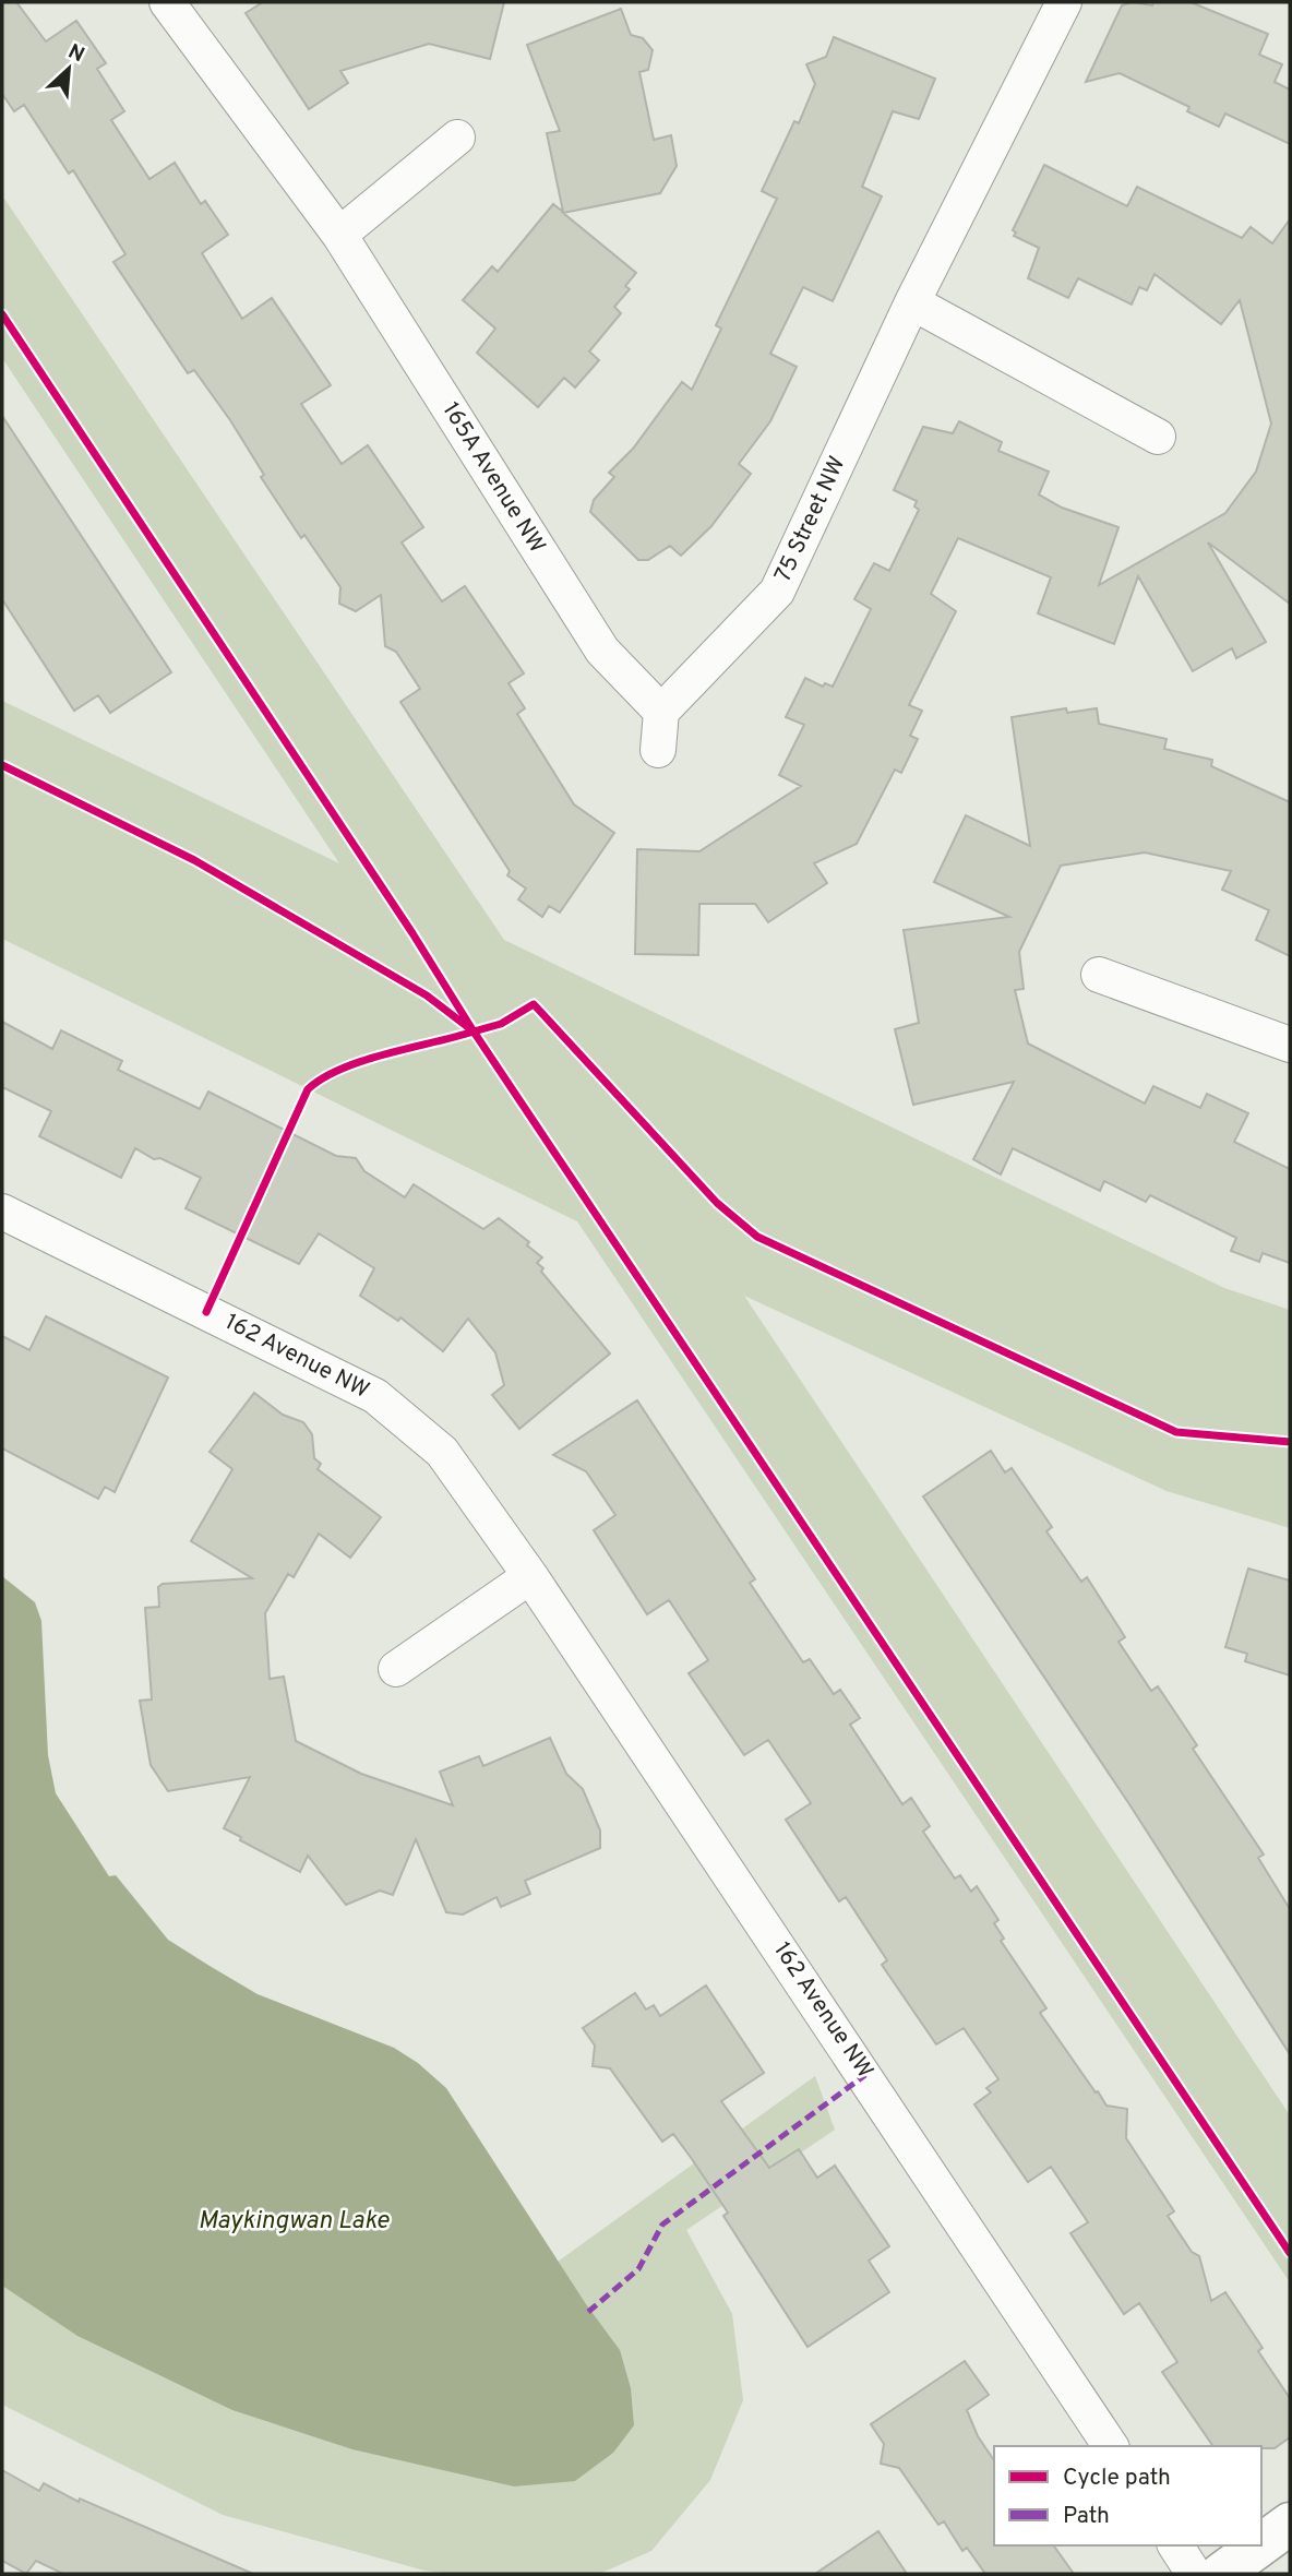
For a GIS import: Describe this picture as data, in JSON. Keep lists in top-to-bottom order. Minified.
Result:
{"streets":{"street":["165A Avenue NW","75 Street NW","162 Avenue NW"]},"crossings":[["165A Avenue NW","75 Street NW"]],"water":["Maykingwan Lake"],"legend":["Cycle path","Path"],"north":"top right"}
